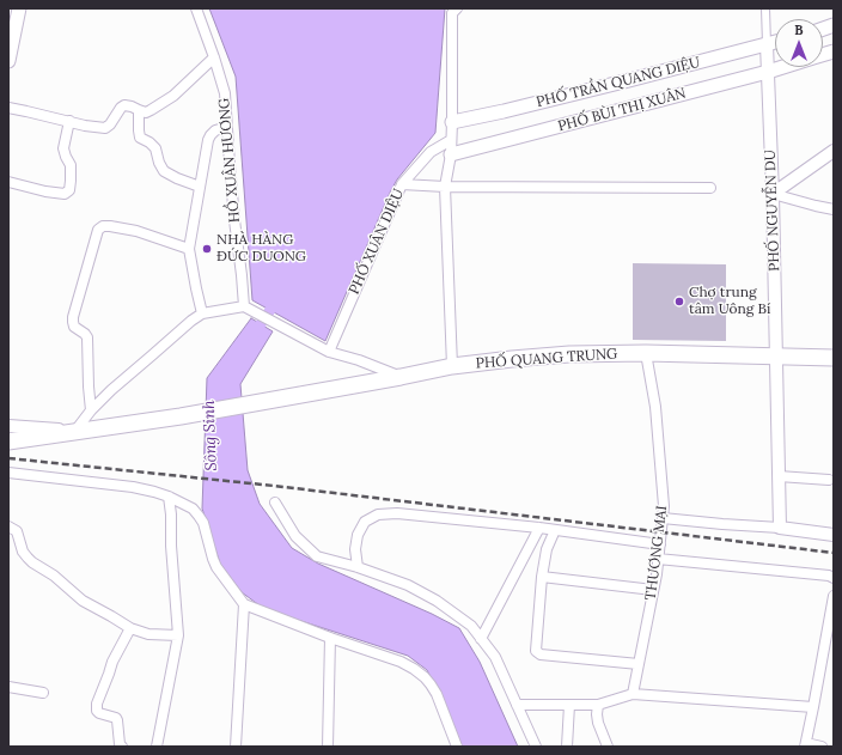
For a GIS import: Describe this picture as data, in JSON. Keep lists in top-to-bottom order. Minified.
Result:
{"streets":{"main road":["PHỐ TRẦN QUANG DIỆU","PHỐ BÙI THỊ XUÂN","PHỐ QUANG TRUNG"],"street":["HỒ XUÂN HƯƠNG","PHỐ NGUYỄN DU","PHỐ XUÂN DIỆU","THƯƠNG MẠI"]},"crossings":[["PHỐ TRẦN QUANG DIỆU","PHỐ NGUYỄN DU"],["PHỐ BÙI THỊ XUÂN","PHỐ NGUYỄN DU"],["PHỐ BÙI THỊ XUÂN","PHỐ XUÂN DIỆU"],["PHỐ NGUYỄN DU","PHỐ QUANG TRUNG"],["PHỐ QUANG TRUNG","THƯƠNG MẠI"]],"water":["Sông Sinh"],"places":["NHÀ HÀNG ĐỨC DUONG","Chợ trung tâm Uông Bí"],"north":"top"}
